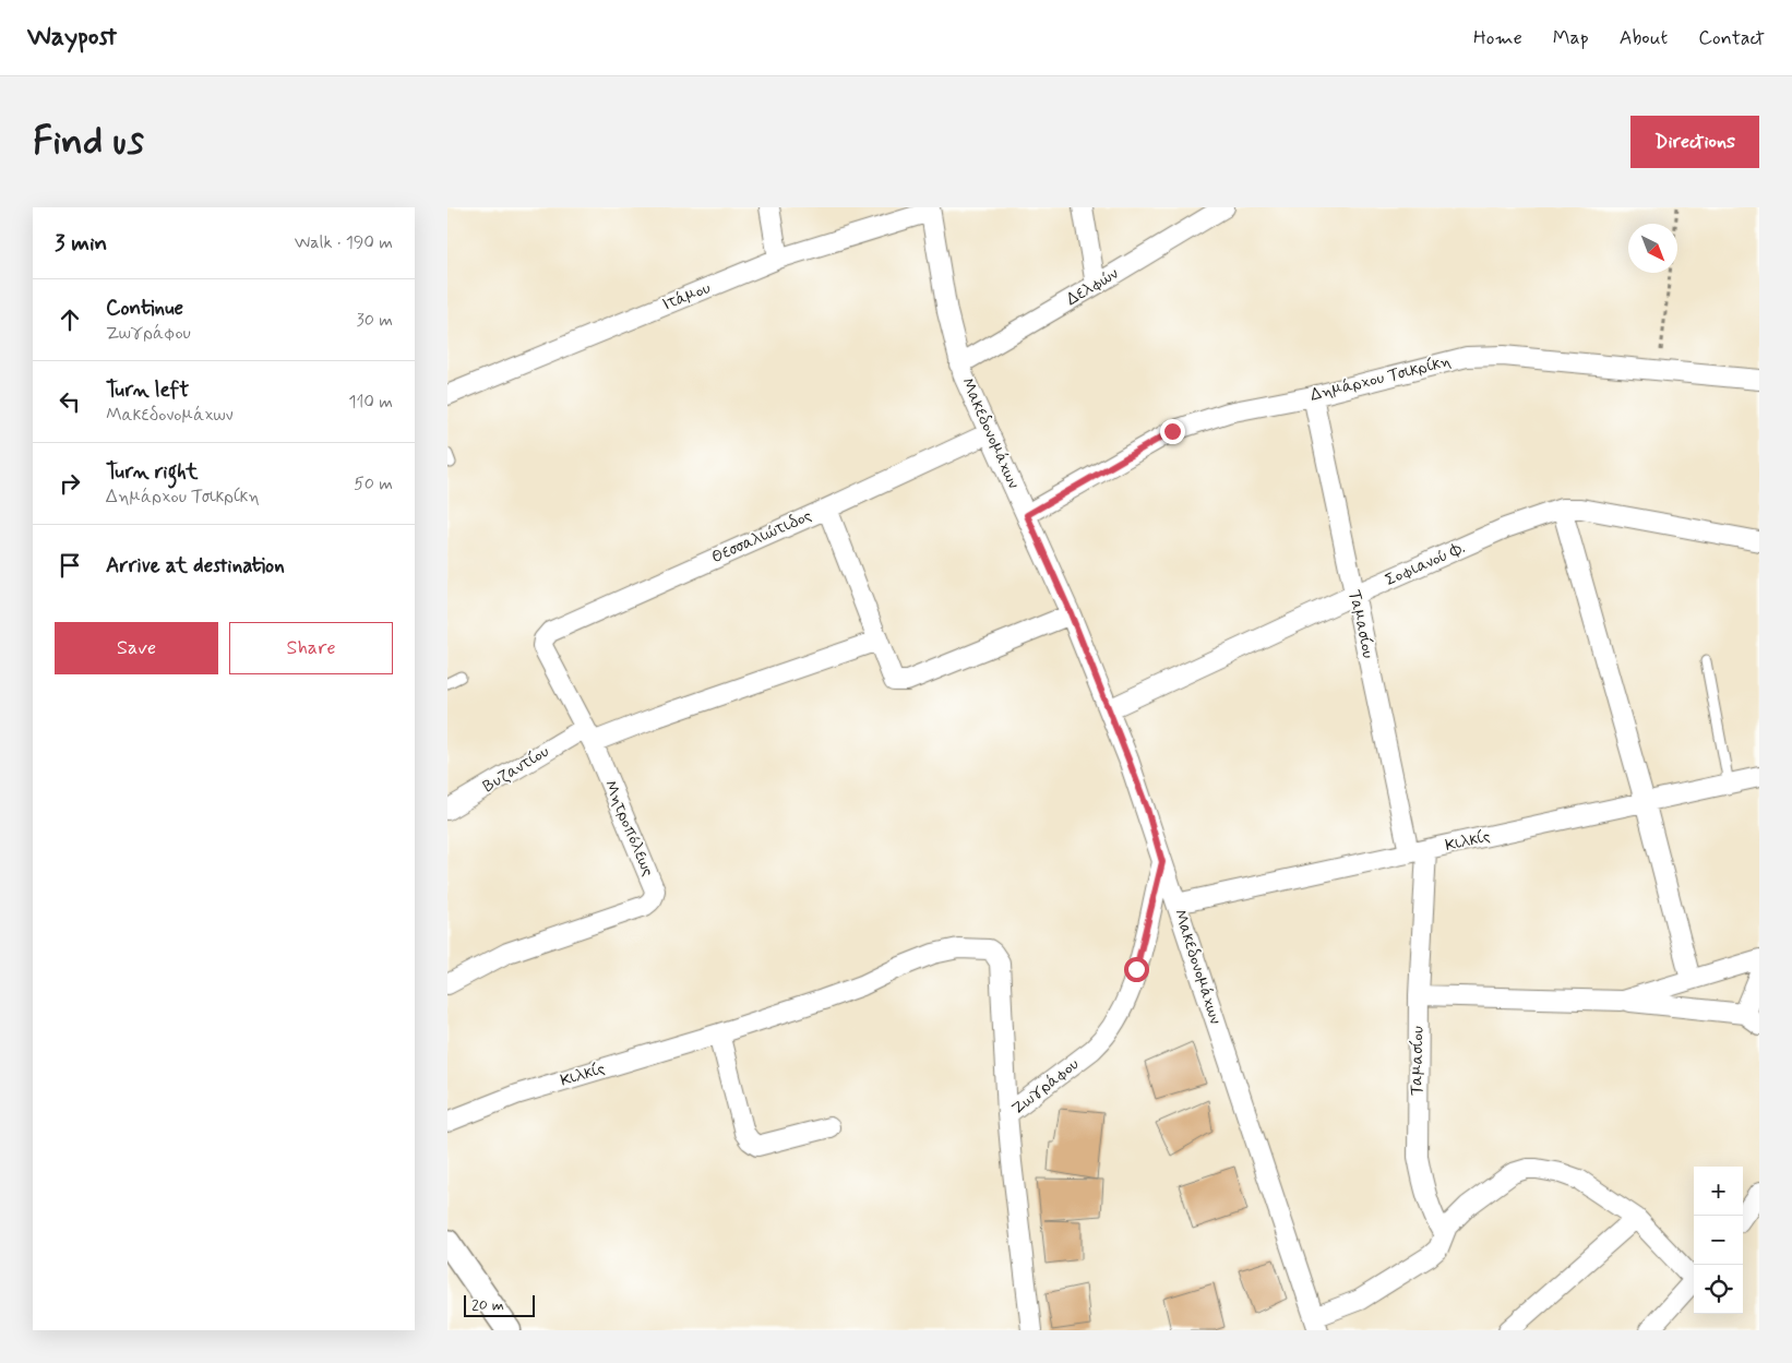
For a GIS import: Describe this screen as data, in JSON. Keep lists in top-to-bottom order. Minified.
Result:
{"streets":{"street":["Δελφών","Ιτάμου","Δημάρχου Τσικρίκη","Μακεδονομάχων","Θεσσαλιώτιδος","Σοφιανού Φ.","Ταμασίου","Βυζαντίου","Μητροπόλεως","Κιλκίς","Ζωγράφου"]},"crossings":[["Δελφών","Μακεδονομάχων"],["Ιτάμου","Μακεδονομάχων"],["Δημάρχου Τσικρίκη","Μακεδονομάχων"],["Δημάρχου Τσικρίκη","Ταμασίου"],["Μακεδονομάχων","Θεσσαλιώτιδος"],["Μακεδονομάχων","Σοφιανού Φ."],["Μακεδονομάχων","Κιλκίς"],["Μακεδονομάχων","Ζωγράφου"],["Θεσσαλιώτιδος","Μητροπόλεως"],["Σοφιανού Φ.","Ταμασίου"],["Ταμασίου","Κιλκίς"],["Βυζαντίου","Μητροπόλεως"],["Κιλκίς","Ζωγράφου"]],"scale_bar":"20 m","north":"bottom right","page":{"header":"Waypost","nav":["Home","Map","About","Contact"],"buttons":["Directions",["Save","Share"]],"title":"Find us","heading":["3 min","Walk · 190 m"],"list":[["Continue","Ζωγράφου","30 m"],["Turn left","Μακεδονομάχων","110 m"],["Turn right","Δημάρχου Τσικρίκη","50 m"],"Arrive at destination"],"map_buttons":["+","−"],"scale":"20 m"}}
